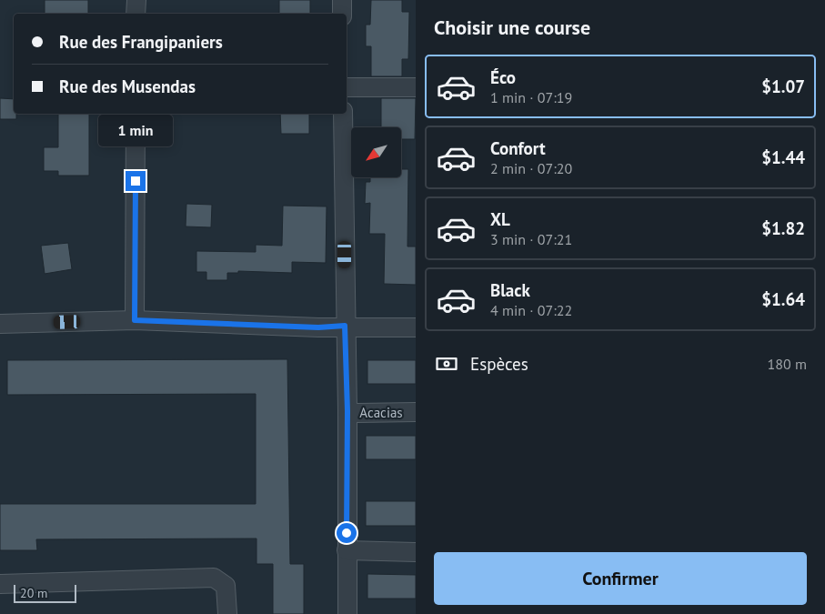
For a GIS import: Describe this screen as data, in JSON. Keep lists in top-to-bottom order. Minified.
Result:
{"streets":{"street":["Acacias"]},"scale_bar":"20 m","north":"bottom left","page":{"heading":"Choisir une course","banner":["Rue des Frangipaniers","Rue des Musendas"],"list":[{"name":"Éco","note":"1 min · 07:19","value":"$1.07"},{"name":"Confort","note":"2 min · 07:20","value":"$1.44"},{"name":"XL","note":"3 min · 07:21","value":"$1.82"},{"name":"Black","note":"4 min · 07:22","value":"$1.64"}],"bubble":"1 min","pay":["Espèces","180 m"],"buttons":"Confirmer","scale":"20 m"}}
